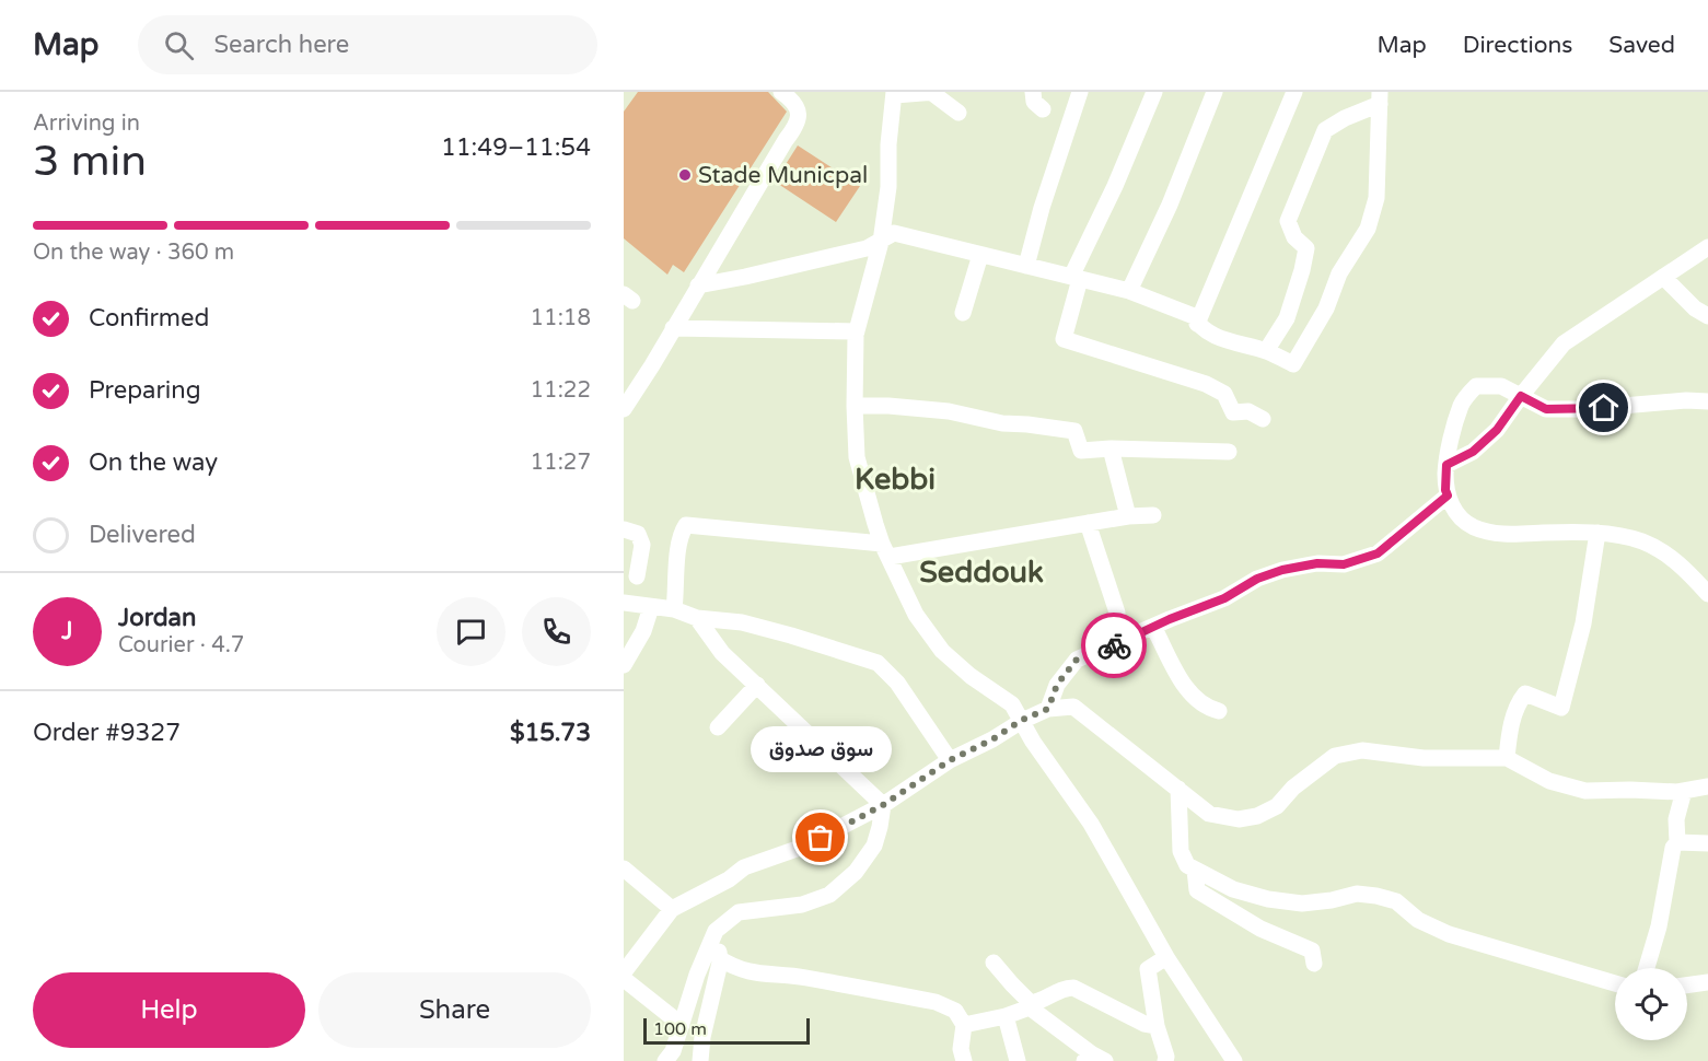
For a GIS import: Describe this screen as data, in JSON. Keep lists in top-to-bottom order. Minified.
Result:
{"districts":["Kebbi","Seddouk"],"places":["Stade Municpal","سوق صدوق"],"scale_bar":"100 m","page":{"header":"Map","search":"Search here","nav":["Map","Directions","Saved"],"heading":["3 min","Arriving in","11:49–11:54"],"panel":["Jordan","Courier · 4.7","Order #9327","$15.73"],"bar":"On the way · 360 m","list":[["Confirmed","11:18"],["Preparing","11:22"],["On the way","11:27"],"Delivered"],"round":"J","bubble":"سوق صدوق","buttons":["Help","Share"],"scale":"100 m"}}
